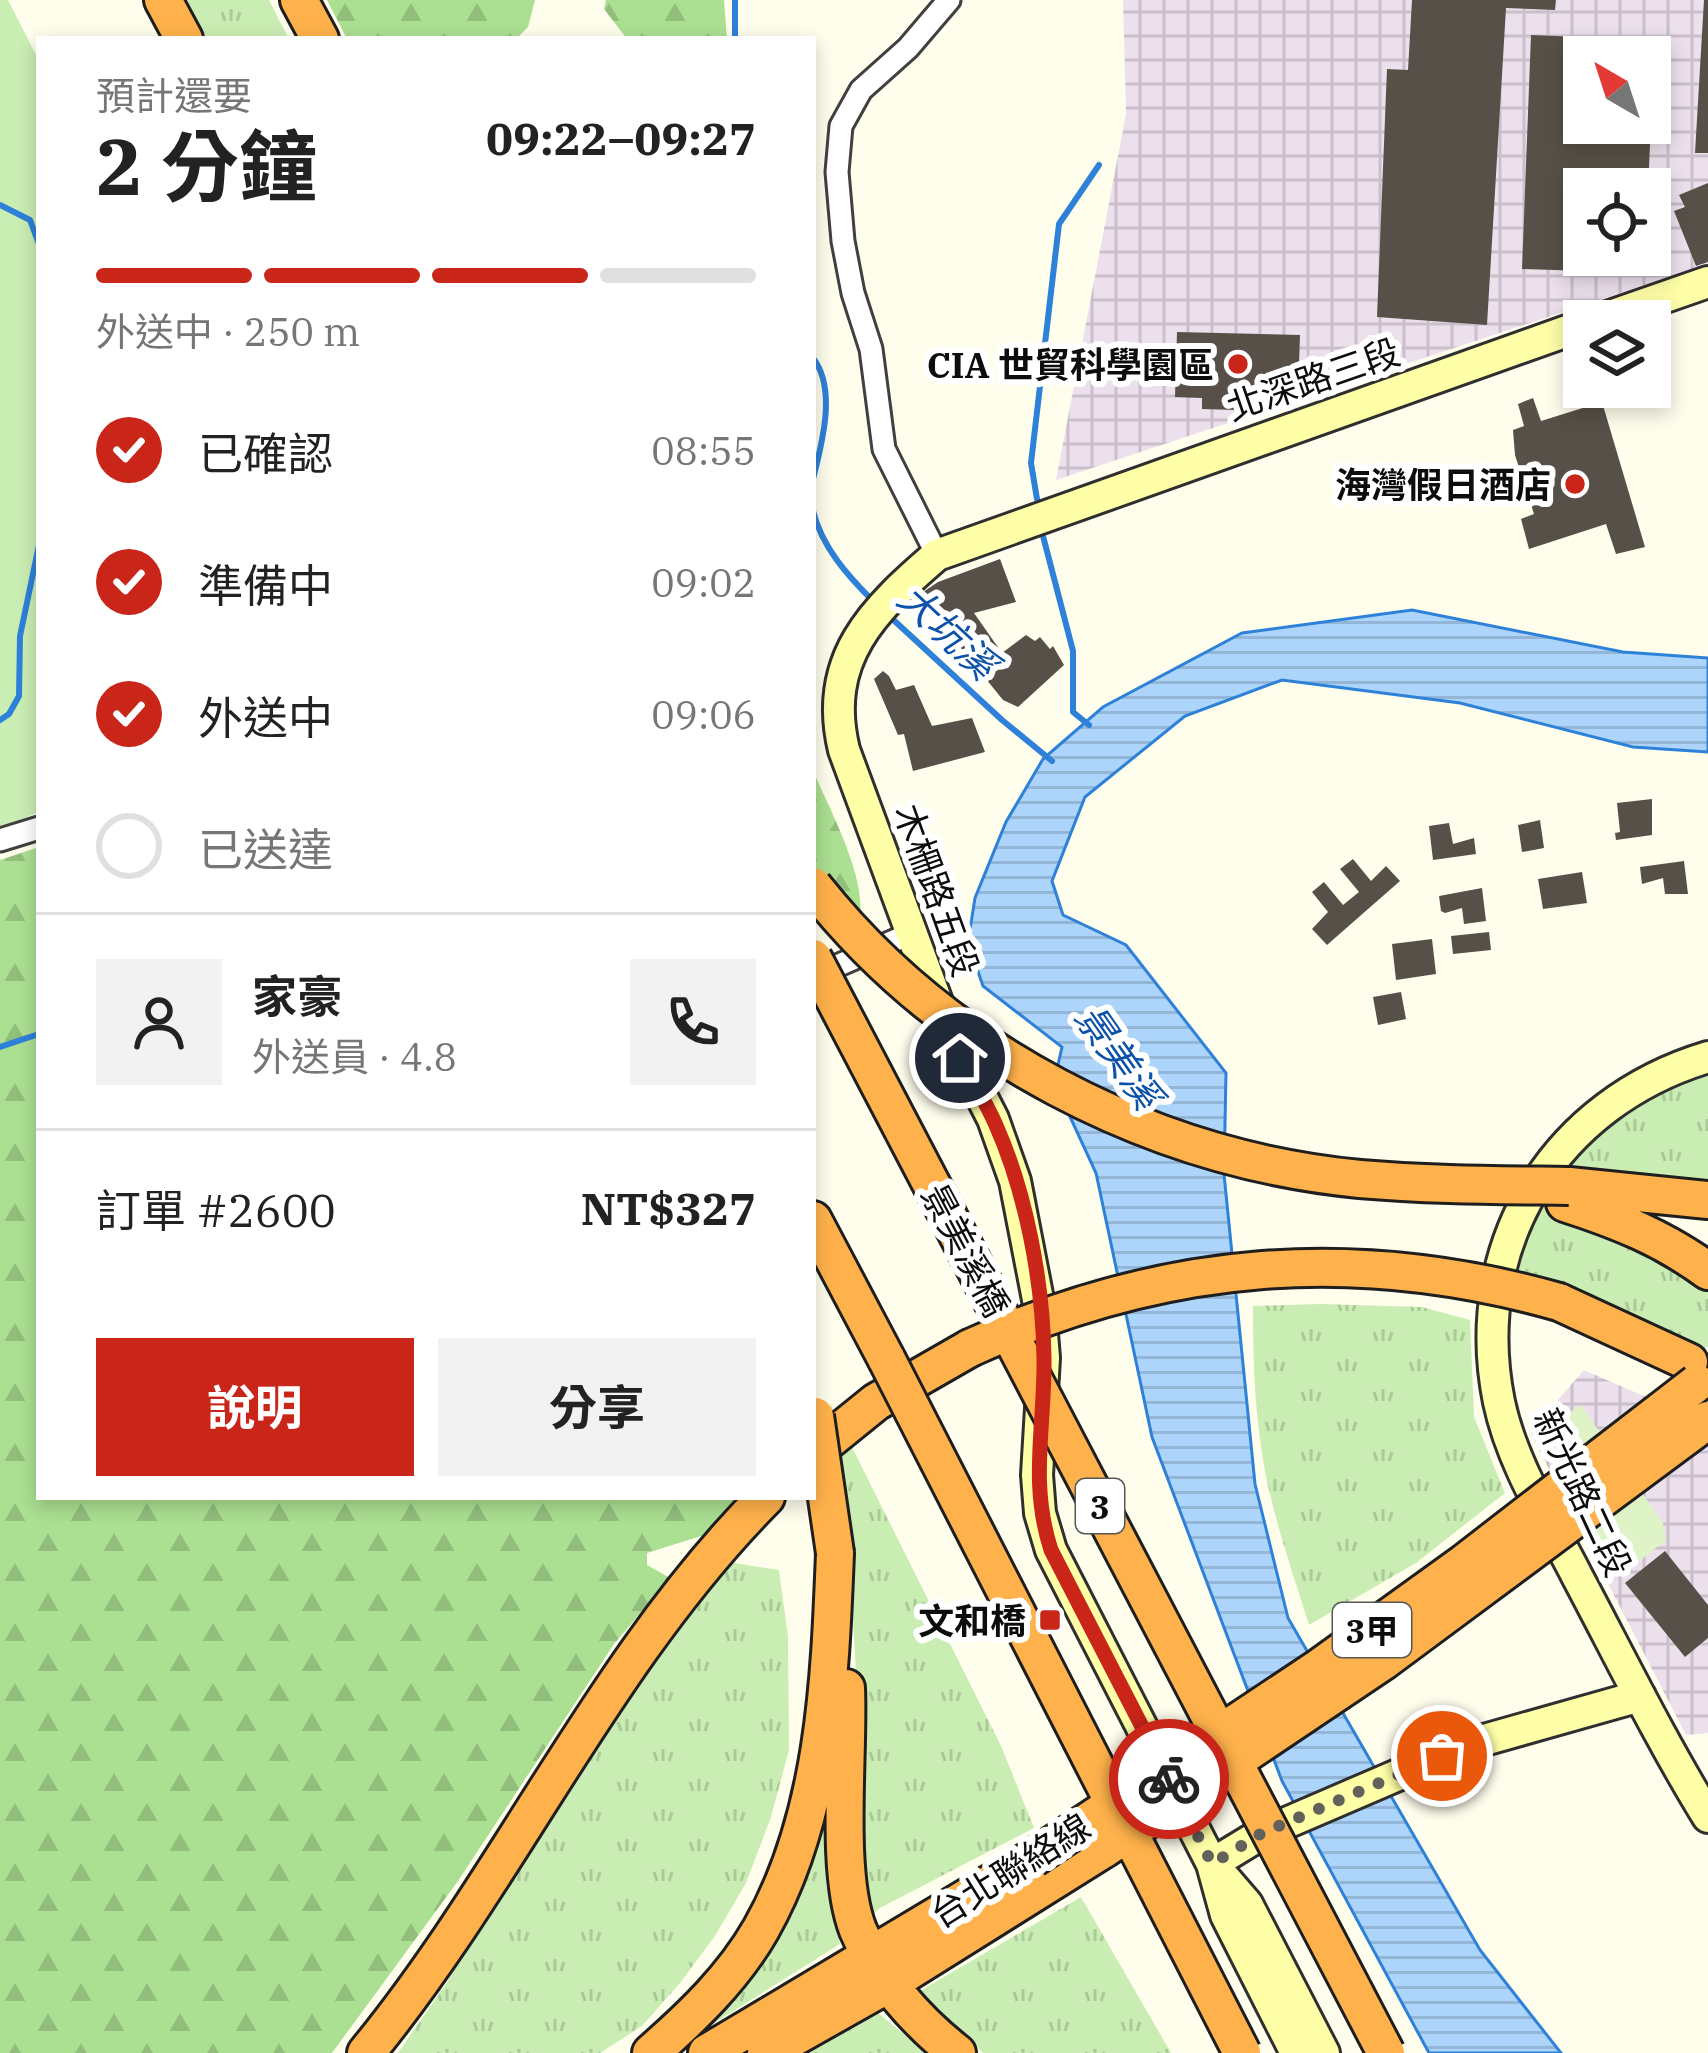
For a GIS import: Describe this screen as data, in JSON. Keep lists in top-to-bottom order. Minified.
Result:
{"streets":{"highway":["景美溪橋","3","3甲","台北聯絡線"],"main road":["北深路三段","木柵路五段","新光路二段"]},"crossings":[["北深路三段","木柵路五段"]],"water":["大坑溪","景美溪"],"places":{"other":["CIA 世貿科學園區","海灣假日酒店"],"transit":["文和橋"]},"north":"top left","page":{"heading":["2 分鐘","預計還要","09:22–09:27"],"panel":["家豪","外送員 · 4.8","訂單 #2600","NT$327"],"bar":"外送中 · 250 m","list":[["已確認","08:55"],["準備中","09:02"],["外送中","09:06"],"已送達"],"buttons":["說明","分享"]}}
